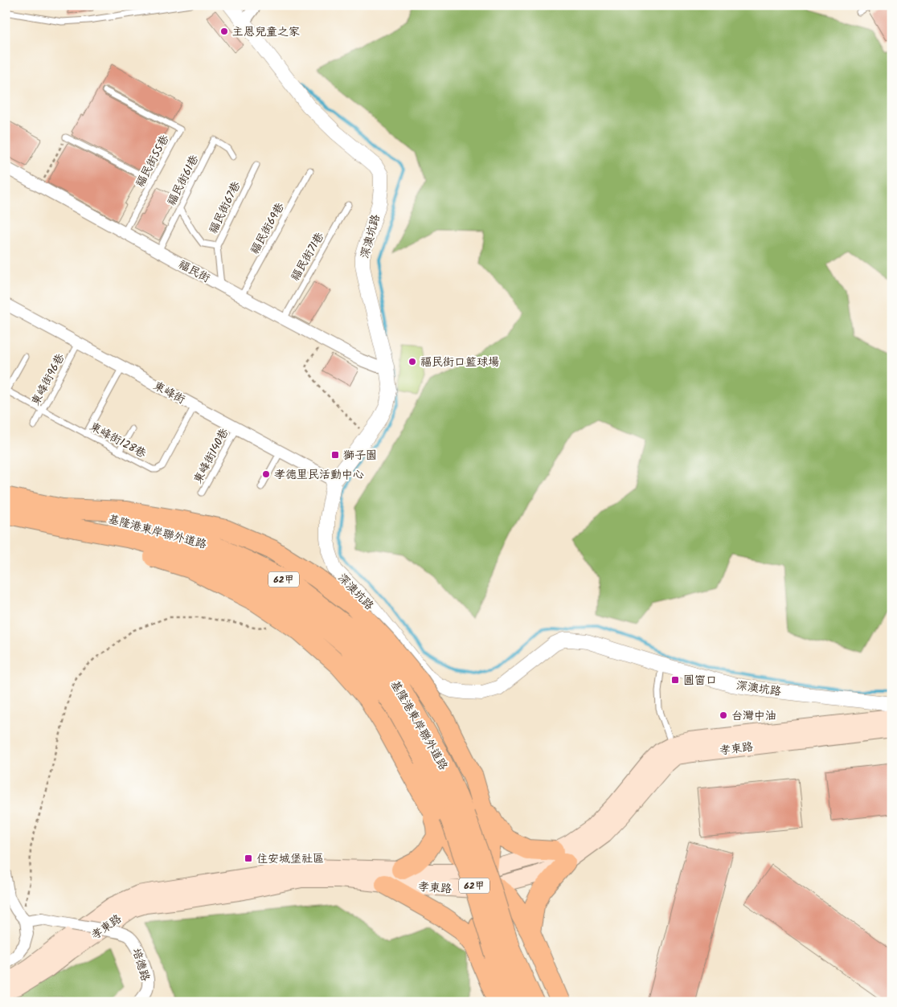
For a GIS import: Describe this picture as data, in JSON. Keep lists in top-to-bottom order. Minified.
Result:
{"streets":{"highway":["基隆港東岸聯外道路","62甲"],"main road":["孝東路"],"street":["深澳坑路","福民街","東峰街","培德路"],"lane":["福民街55巷","福民街61巷","福民街67巷","福民街69巷","福民街71巷","東峰街96巷","東峰街128巷","東峰街140巷"]},"crossings":[["福民街55巷","福民街"],["福民街61巷","福民街"],["福民街67巷","福民街"],["福民街69巷","福民街"],["深澳坑路","福民街"],["深澳坑路","東峰街"],["福民街71巷","福民街"],["東峰街96巷","東峰街"],["東峰街96巷","東峰街128巷"],["東峰街","東峰街128巷"],["東峰街","東峰街140巷"]],"places":{"other":["主恩兒童之家","福民街口籃球場","孝德里民活動中心","台灣中油"],"transit":["獅子園","圓窗口","住安城堡社區"]}}
